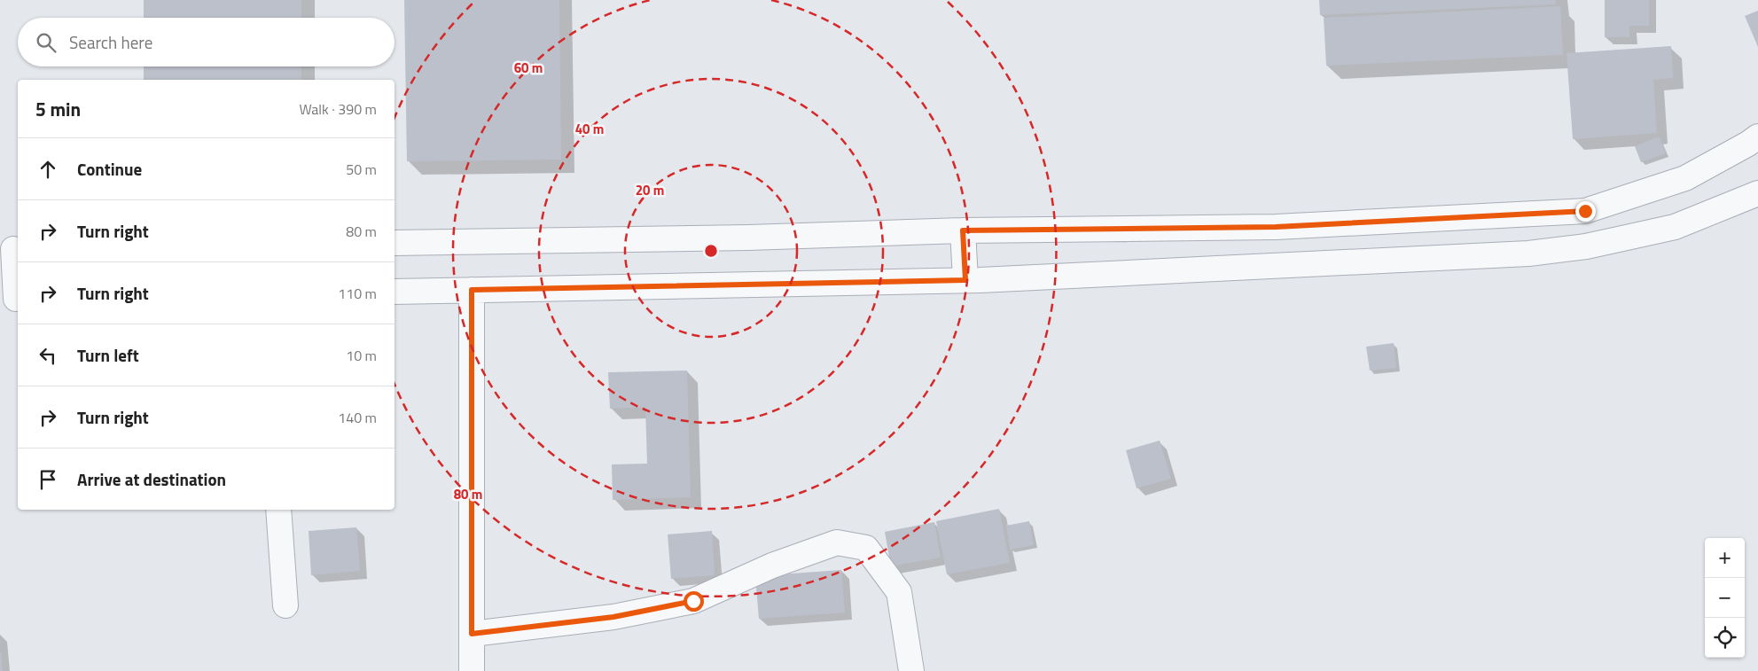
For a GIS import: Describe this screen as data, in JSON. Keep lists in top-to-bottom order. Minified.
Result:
{"page":{"search":"Search here","heading":["5 min","Walk · 390 m"],"list":[["Continue","50 m"],["Turn right","80 m"],["Turn right","110 m"],["Turn left","10 m"],["Turn right","140 m"],"Arrive at destination"],"map_buttons":["+","−"]},"rings":["60 m","40 m","20 m","80 m"]}
